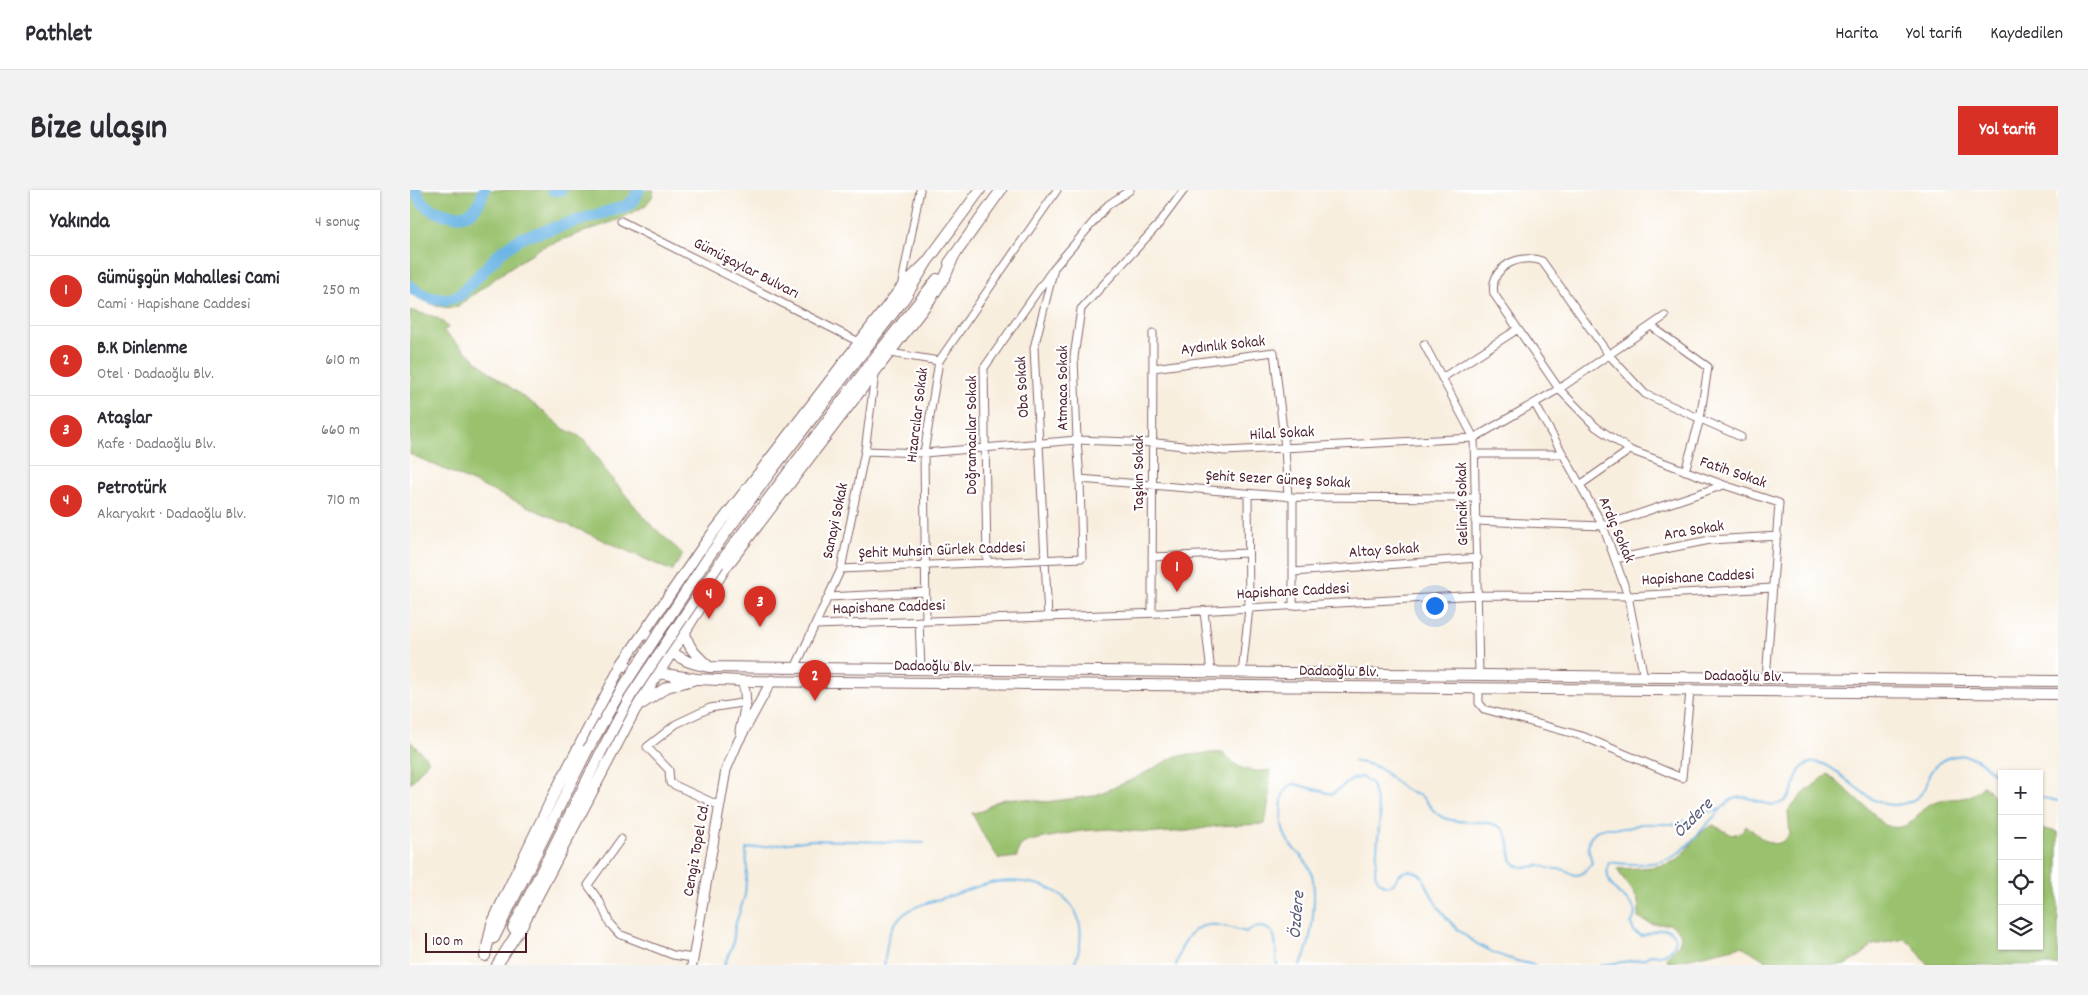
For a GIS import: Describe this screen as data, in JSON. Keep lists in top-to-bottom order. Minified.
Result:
{"streets":{"highway":["Dadaoğlu Blv."],"main road":["Cengiz Topel Cd."],"street":["Gümüşaylar Bulvarı","Aydınlık Sokak","Oba Sokak","Atmaca Sokak","Hızarcılar Sokak","Hilal Sokak","Doğramacılar Sokak","Taşkın Sokak","Fatih Sokak","Şehit Sezer Güneş Sokak","Gelincik Sokak","Sanayi Sokak","Ardıç Sokak","Ara Sokak","Şehit Muhsin Gürlek Caddesi","Altay Sokak","Hapishane Caddesi"]},"crossings":[["Aydınlık Sokak","Hilal Sokak"],["Aydınlık Sokak","Taşkın Sokak"],["Aydınlık Sokak","Şehit Sezer Güneş Sokak"],["Aydınlık Sokak","Altay Sokak"],["Aydınlık Sokak","Hapishane Caddesi"],["Oba Sokak","Atmaca Sokak"],["Oba Sokak","Hilal Sokak"],["Oba Sokak","Doğramacılar Sokak"],["Oba Sokak","Şehit Muhsin Gürlek Caddesi"],["Oba Sokak","Hapishane Caddesi"],["Atmaca Sokak","Hilal Sokak"],["Atmaca Sokak","Şehit Sezer Güneş Sokak"],["Atmaca Sokak","Şehit Muhsin Gürlek Caddesi"],["Hızarcılar Sokak","Hilal Sokak"],["Hızarcılar Sokak","Şehit Muhsin Gürlek Caddesi"],["Hızarcılar Sokak","Hapishane Caddesi"],["Hızarcılar Sokak","Dadaoğlu Blv."],["Hilal Sokak","Doğramacılar Sokak"],["Hilal Sokak","Taşkın Sokak"],["Hilal Sokak","Fatih Sokak"],["Hilal Sokak","Gelincik Sokak"],["Hilal Sokak","Sanayi Sokak"],["Hilal Sokak","Ardıç Sokak"],["Doğramacılar Sokak","Şehit Muhsin Gürlek Caddesi"],["Taşkın Sokak","Şehit Sezer Güneş Sokak"],["Taşkın Sokak","Hapishane Caddesi"],["Fatih Sokak","Ara Sokak"],["Fatih Sokak","Hapishane Caddesi"],["Fatih Sokak","Dadaoğlu Blv."],["Şehit Sezer Güneş Sokak","Gelincik Sokak"],["Gelincik Sokak","Altay Sokak"],["Gelincik Sokak","Hapishane Caddesi"],["Gelincik Sokak","Dadaoğlu Blv."],["Sanayi Sokak","Şehit Muhsin Gürlek Caddesi"],["Sanayi Sokak","Hapishane Caddesi"],["Sanayi Sokak","Dadaoğlu Blv."],["Ardıç Sokak","Ara Sokak"],["Ardıç Sokak","Hapishane Caddesi"],["Ardıç Sokak","Dadaoğlu Blv."]],"water":["Özdere"],"scale_bar":"100 m","page":{"header":"Pathlet","nav":["Harita","Yol tarifi","Kaydedilen"],"title":"Bize ulaşın","buttons":"Yol tarifi","heading":["Yakında","4 sonuç"],"list":[{"mark":"1","name":"Gümüşgün Mahallesi Cami","note":"Cami · Hapishane Caddesi","value":"250 m"},{"mark":"2","name":"B.K Dinlenme","note":"Otel · Dadaoğlu Blv.","value":"610 m"},{"mark":"3","name":"Ataşlar","note":"Kafe · Dadaoğlu Blv.","value":"660 m"},{"mark":"4","name":"Petrotürk","note":"Akaryakıt · Dadaoğlu Blv.","value":"710 m"}],"pins":["1","4","3","2"],"map_buttons":["+","−"],"scale":"100 m"}}
